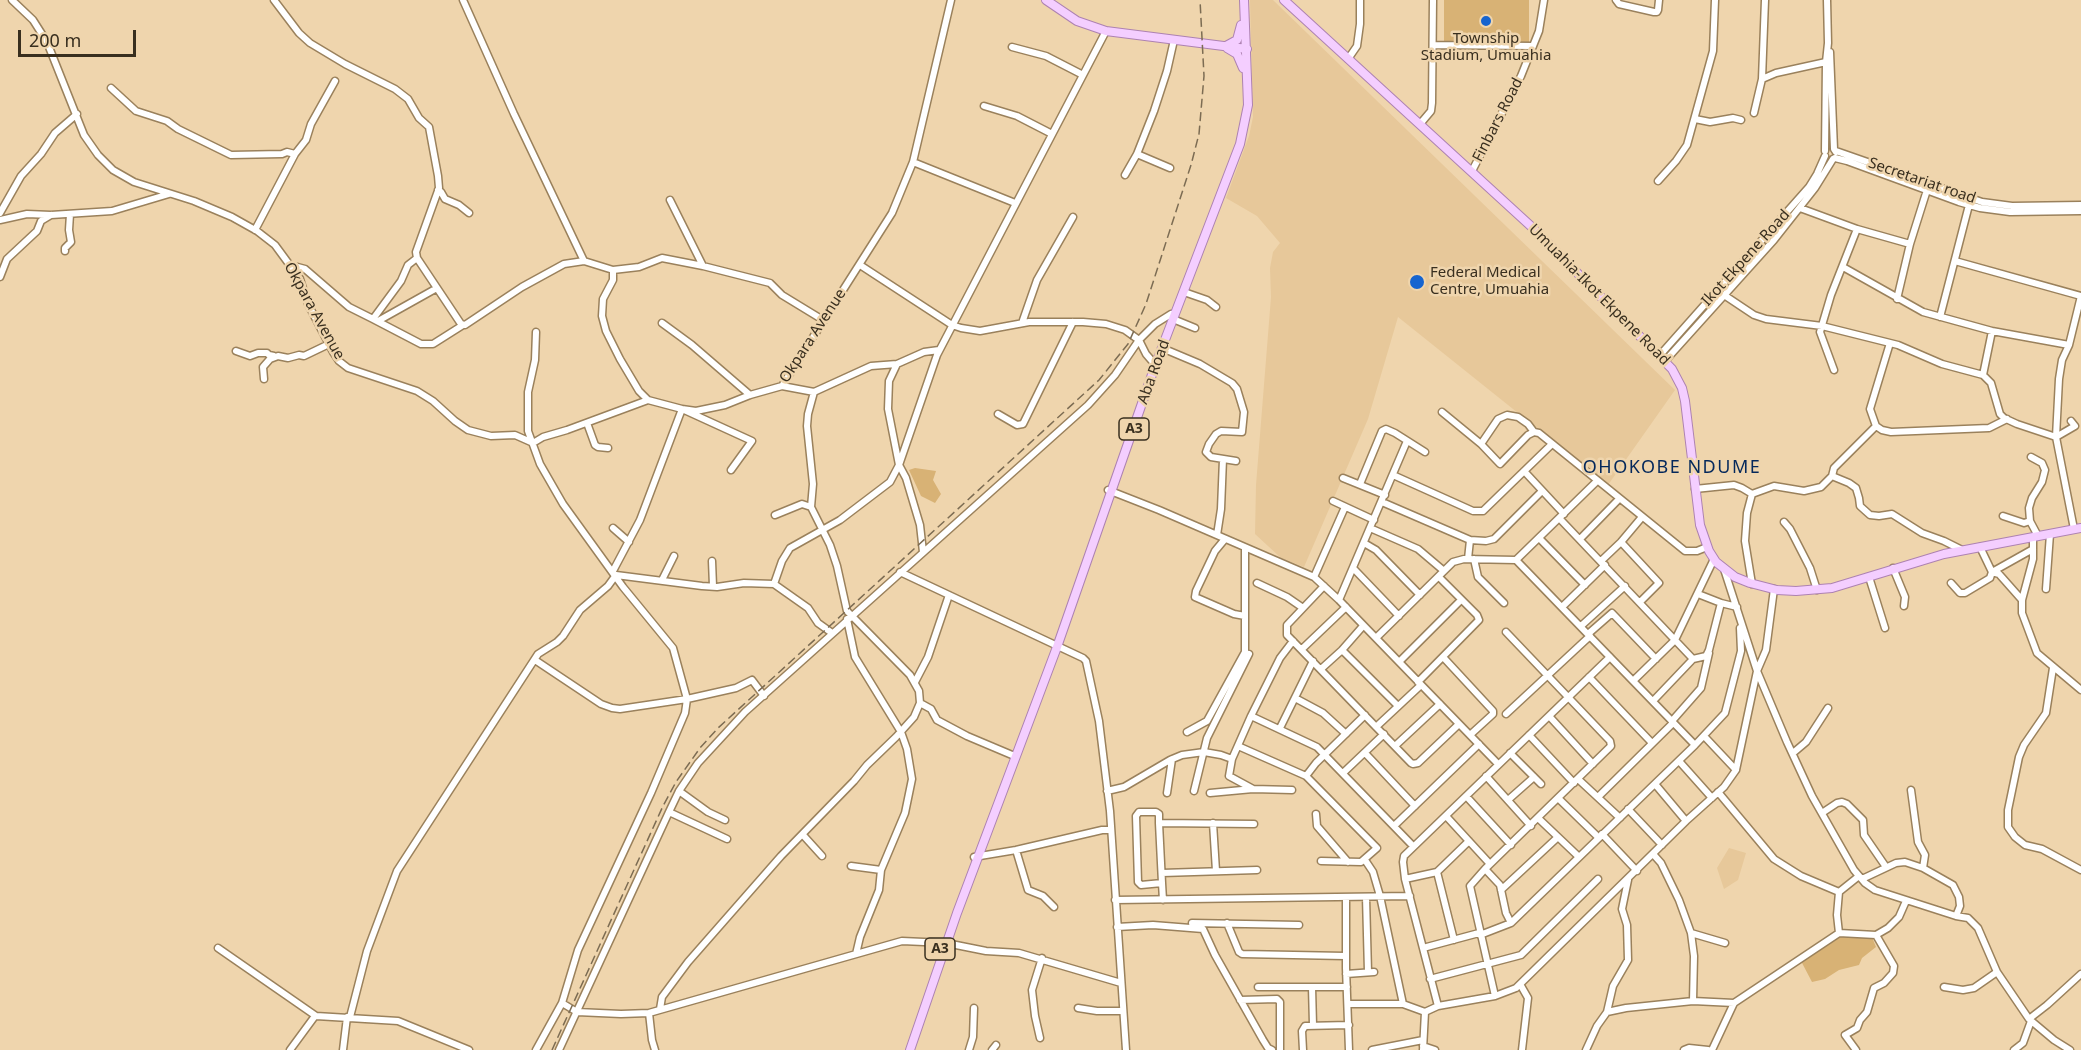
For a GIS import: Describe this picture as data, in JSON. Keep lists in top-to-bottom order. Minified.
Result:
{"streets":{"main road":["Umuahia-Ikot Ekpene Road","Aba Road","A3"],"street":["Finbars Road","Secretariat road","Ikot Ekpene Road","Okpara Avenue"]},"crossings":[["Finbars Road","Umuahia-Ikot Ekpene Road"],["Ikot Ekpene Road","Umuahia-Ikot Ekpene Road"],["Aba Road","A3"]],"districts":["OHOKOBE NDUME"],"places":["Township Stadium, Umuahia","Federal Medical Centre, Umuahia"],"scale_bar":"200 m"}
